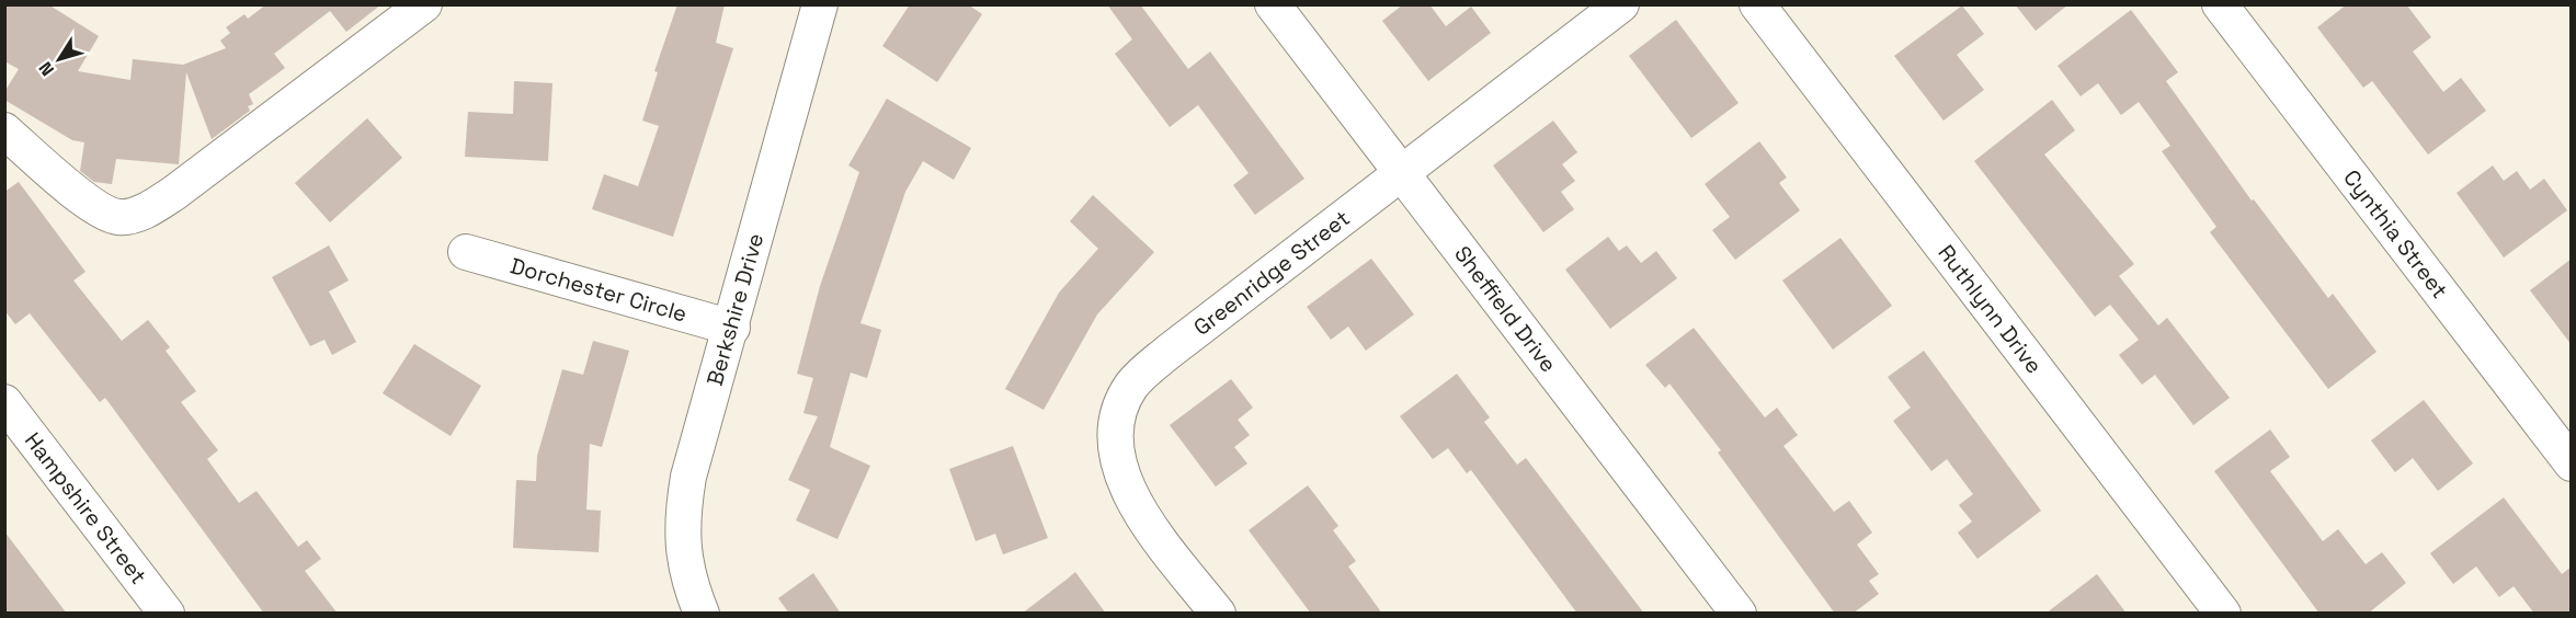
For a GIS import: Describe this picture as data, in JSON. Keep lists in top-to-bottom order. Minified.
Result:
{"streets":{"street":["Cynthia Street","Greenridge Street","Dorchester Circle","Berkshire Drive","Sheffield Drive","Ruthlynn Drive","Hampshire Street"]},"crossings":[["Greenridge Street","Sheffield Drive"],["Dorchester Circle","Berkshire Drive"]],"north":"bottom left"}
